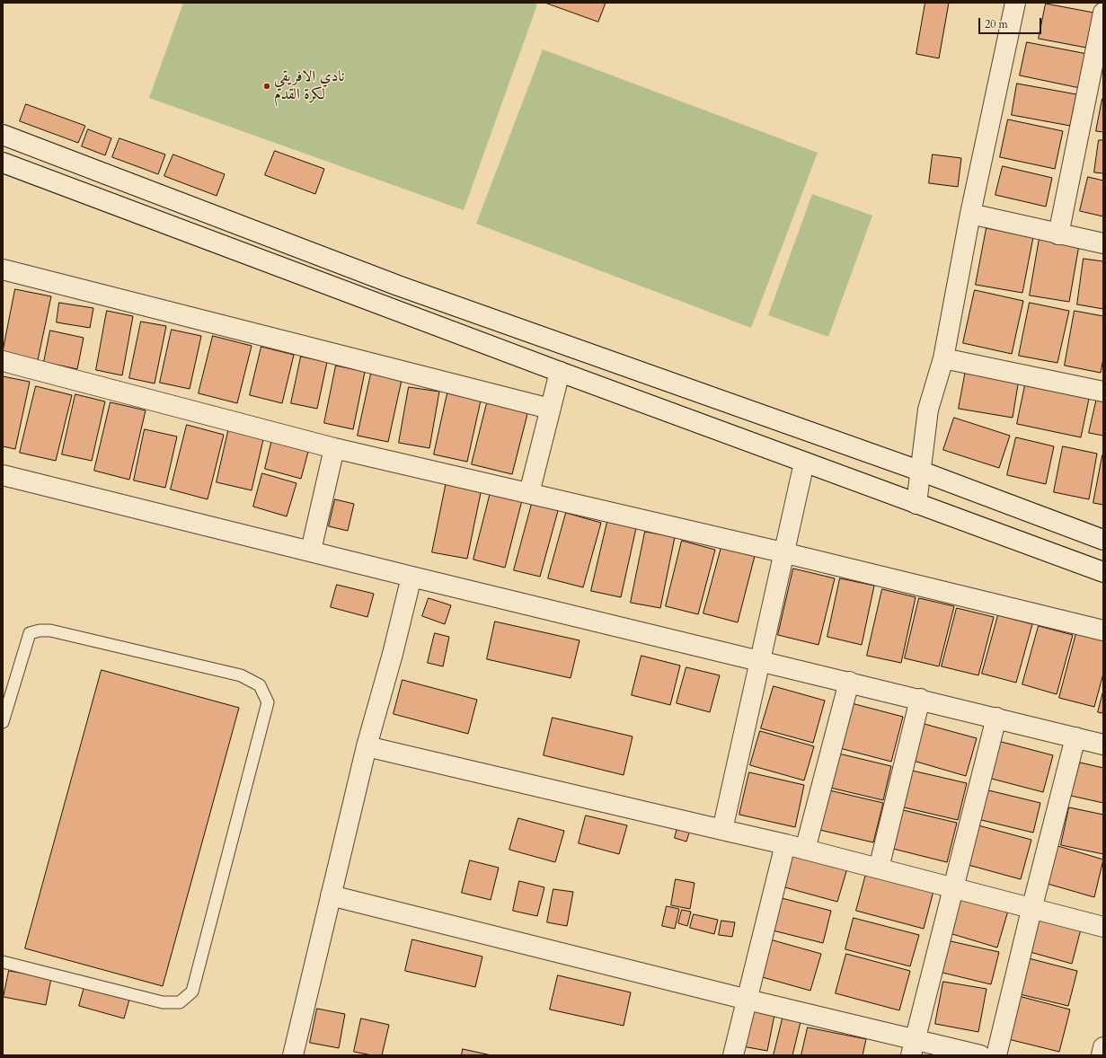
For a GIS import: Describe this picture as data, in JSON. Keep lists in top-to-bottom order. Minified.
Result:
{"places":["نادي الافريقي لكرة القدم"],"scale_bar":"20 m"}
